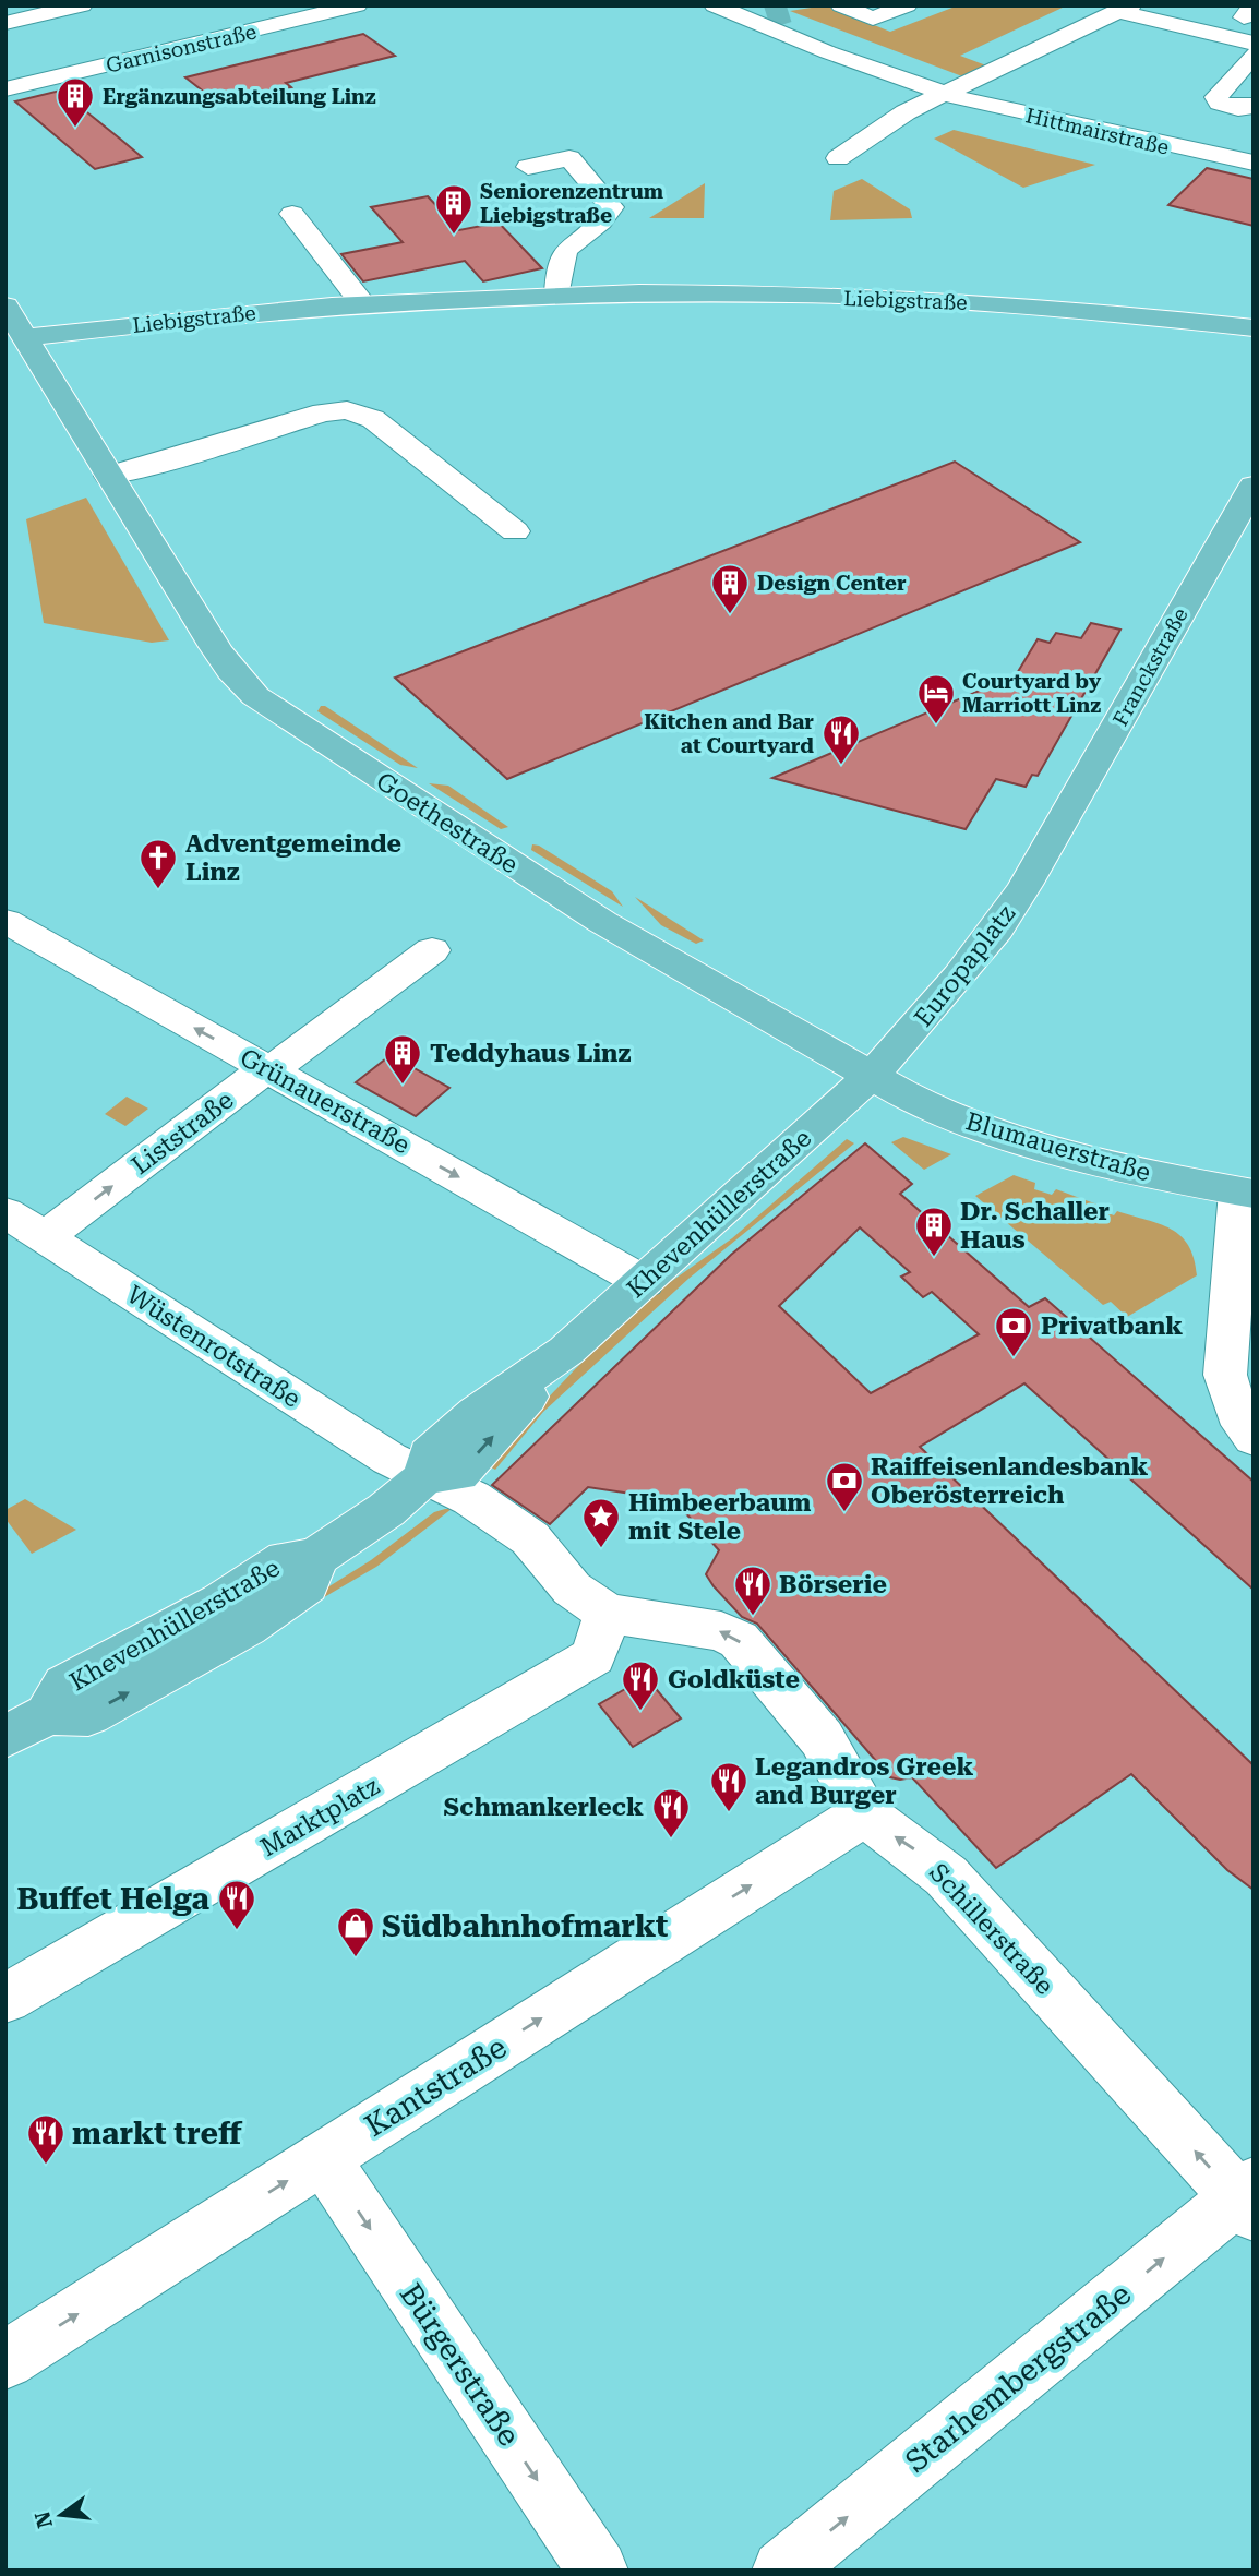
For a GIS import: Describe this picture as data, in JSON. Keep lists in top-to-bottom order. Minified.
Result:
{"streets":{"main road":["Liebigstraße","Franckstraße","Goethestraße","Europaplatz","Blumauerstraße","Khevenhüllerstraße"],"street":["Garnisonstraße","Hittmairstraße","Grünauerstraße","Liststraße","Wüstenrotstraße","Marktplatz","Schillerstraße","Kantstraße","Bürgerstraße","Starhembergstraße"]},"crossings":[["Liebigstraße","Goethestraße"],["Franckstraße","Europaplatz"],["Goethestraße","Europaplatz"],["Goethestraße","Blumauerstraße"],["Goethestraße","Khevenhüllerstraße"],["Europaplatz","Blumauerstraße"],["Europaplatz","Khevenhüllerstraße"],["Grünauerstraße","Liststraße"],["Grünauerstraße","Khevenhüllerstraße"],["Liststraße","Wüstenrotstraße"],["Blumauerstraße","Khevenhüllerstraße"],["Khevenhüllerstraße","Wüstenrotstraße"],["Khevenhüllerstraße","Schillerstraße"],["Wüstenrotstraße","Schillerstraße"],["Marktplatz","Schillerstraße"],["Schillerstraße","Kantstraße"],["Schillerstraße","Starhembergstraße"],["Kantstraße","Bürgerstraße"]],"one_way":["Liststraße","Schillerstraße","Kantstraße","Bürgerstraße","Starhembergstraße"],"places":{"building":["Ergänzungsabteilung Linz","Seniorenzentrum Liebigstraße","Design Center","Teddyhaus Linz","Dr. Schaller Haus"],"hotel":["Courtyard by Marriott Linz"],"restaurant":["Kitchen and Bar at Courtyard","Börserie","Goldküste","Legandros Greek and Burger","Schmankerleck","Buffet Helga","markt treff"],"church":["Adventgemeinde Linz"],"bank":["Privatbank","Raiffeisenlandesbank Oberösterreich"],"place":["Himbeerbaum mit Stele"],"shop":["Südbahnhofmarkt"]},"north":"left"}
